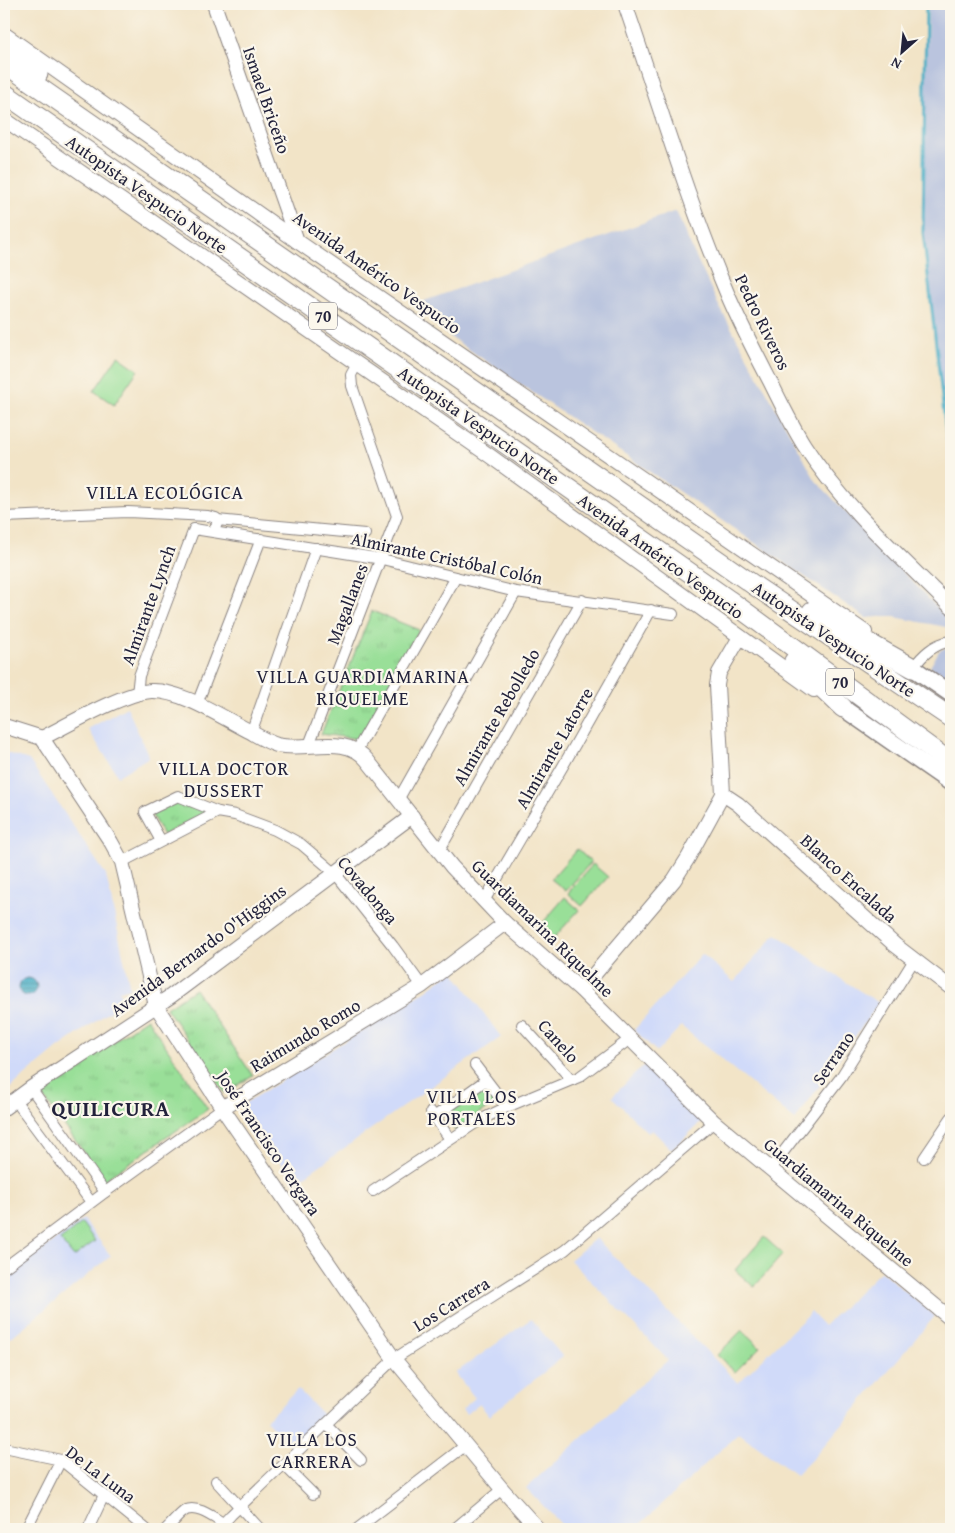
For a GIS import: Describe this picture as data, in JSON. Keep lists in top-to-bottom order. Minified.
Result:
{"streets":{"highway":["Autopista Vespucio Norte","70"],"main road":["Avenida Américo Vespucio"],"street":["Ismael Briceño","Pedro Riveros","Almirante Cristóbal Colón","Magallanes","Almirante Lynch","Almirante Rebolledo","Almirante Latorre","Blanco Encalada","Covadonga","Guardiamarina Riquelme","Avenida Bernardo O'Higgins","Raimundo Romo","Canelo","Serrano","José Francisco Vergara","Los Carrera","De La Luna"]},"crossings":[["Ismael Briceño","Avenida Américo Vespucio"],["Almirante Cristóbal Colón","Magallanes"],["Almirante Cristóbal Colón","Almirante Lynch"],["Almirante Cristóbal Colón","Almirante Rebolledo"],["Almirante Cristóbal Colón","Almirante Latorre"],["Almirante Rebolledo","Guardiamarina Riquelme"],["Almirante Latorre","Guardiamarina Riquelme"],["Blanco Encalada","Serrano"],["Covadonga","Avenida Bernardo O'Higgins"],["Covadonga","Raimundo Romo"],["Guardiamarina Riquelme","Avenida Bernardo O'Higgins"],["Guardiamarina Riquelme","Raimundo Romo"],["Guardiamarina Riquelme","Serrano"],["Guardiamarina Riquelme","Los Carrera"],["Avenida Bernardo O'Higgins","José Francisco Vergara"],["Raimundo Romo","José Francisco Vergara"],["José Francisco Vergara","Los Carrera"]],"districts":["VILLA ECOLÓGICA","VILLA GUARDIAMARINA RIQUELME","VILLA DOCTOR DUSSERT","VILLA LOS PORTALES","QUILICURA","VILLA LOS CARRERA"],"north":"bottom left"}
